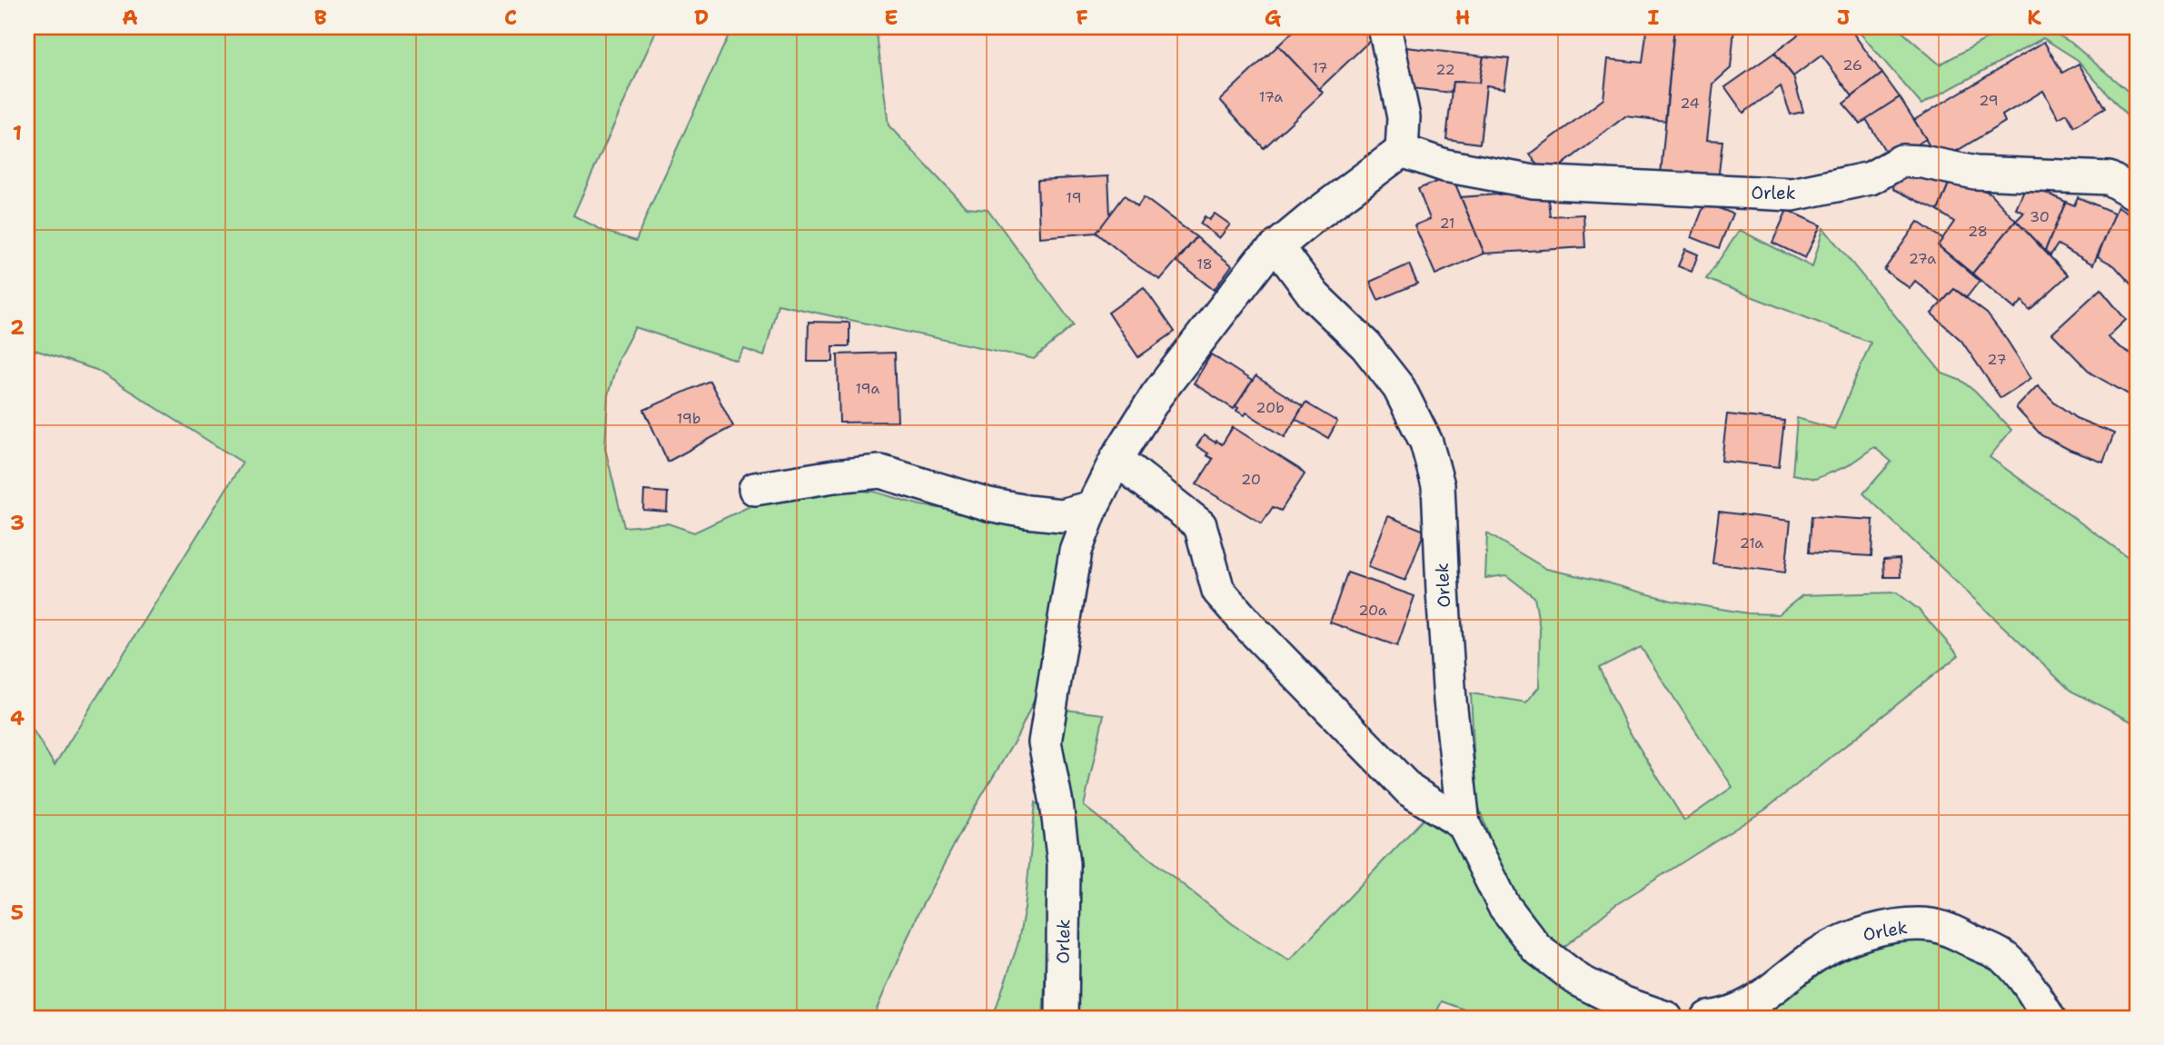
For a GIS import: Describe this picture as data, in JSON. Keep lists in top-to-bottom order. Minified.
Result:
{"streets":{"street":["Orlek"]},"house_numbers":["26","17","22","17a","29","24","19","30","21","28","27a","18","27","19a","20b","19b","20","21a","20a"],"grid":{"columns":["A","B","C","D","E","F","G","H","I","J","K"],"rows":["1","2","3","4","5"]}}
